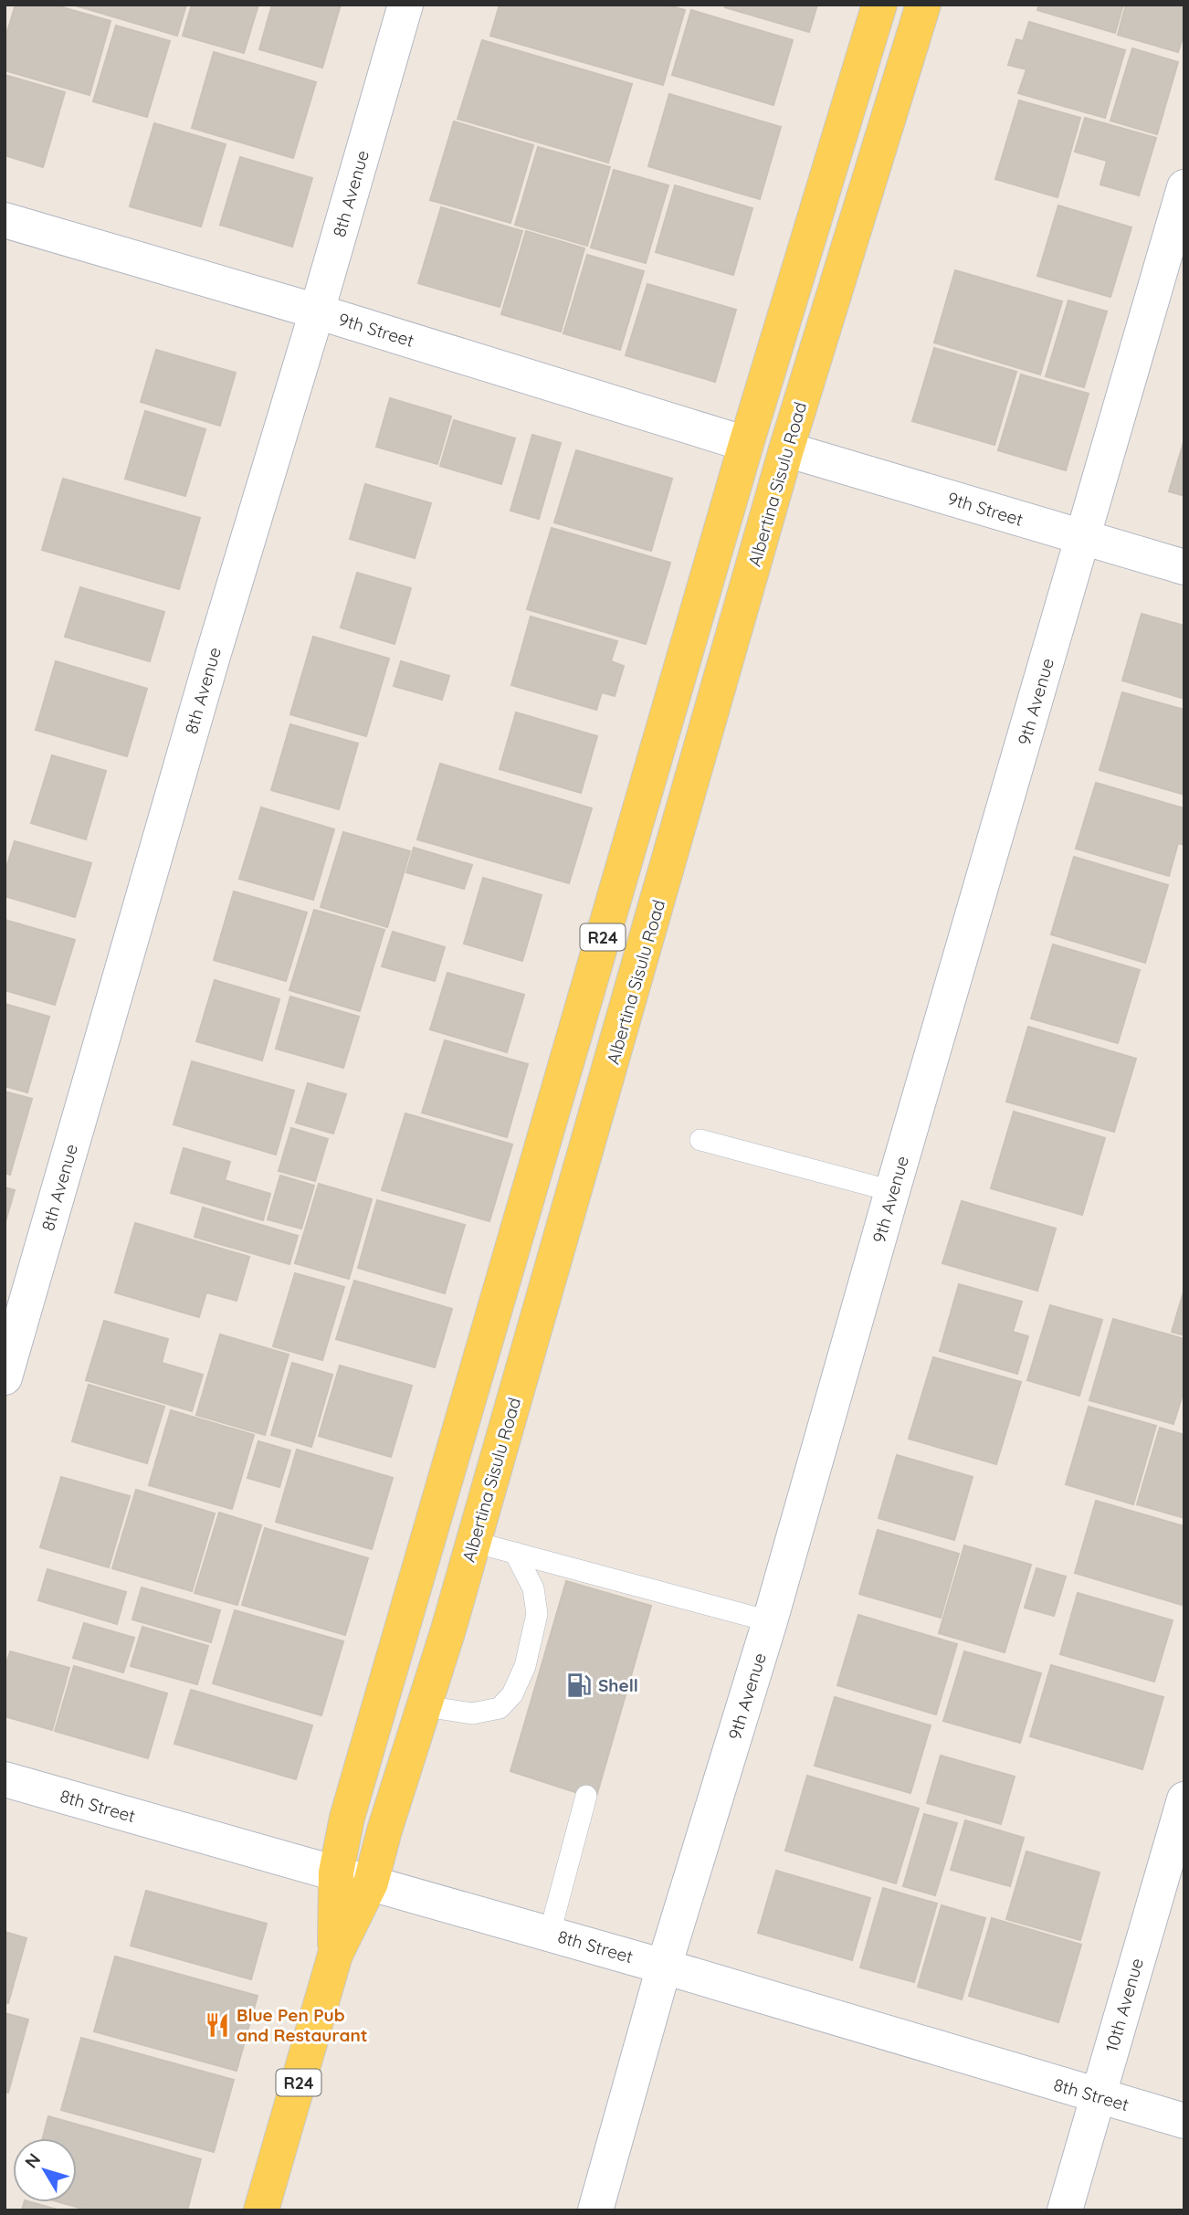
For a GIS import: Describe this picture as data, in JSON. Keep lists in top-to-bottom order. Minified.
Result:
{"streets":{"main road":["Albertina Sisulu Road","R24"],"street":["8th Avenue","9th Street","9th Avenue","8th Street","10th Avenue"]},"crossings":[["8th Avenue","9th Street"],["9th Street","Albertina Sisulu Road"],["9th Street","9th Avenue"],["Albertina Sisulu Road","8th Street"],["9th Avenue","8th Street"],["8th Street","10th Avenue"]],"places":{"fuel station":["Shell"],"restaurant":["Blue Pen Pub and Restaurant"]},"north":"top left"}
